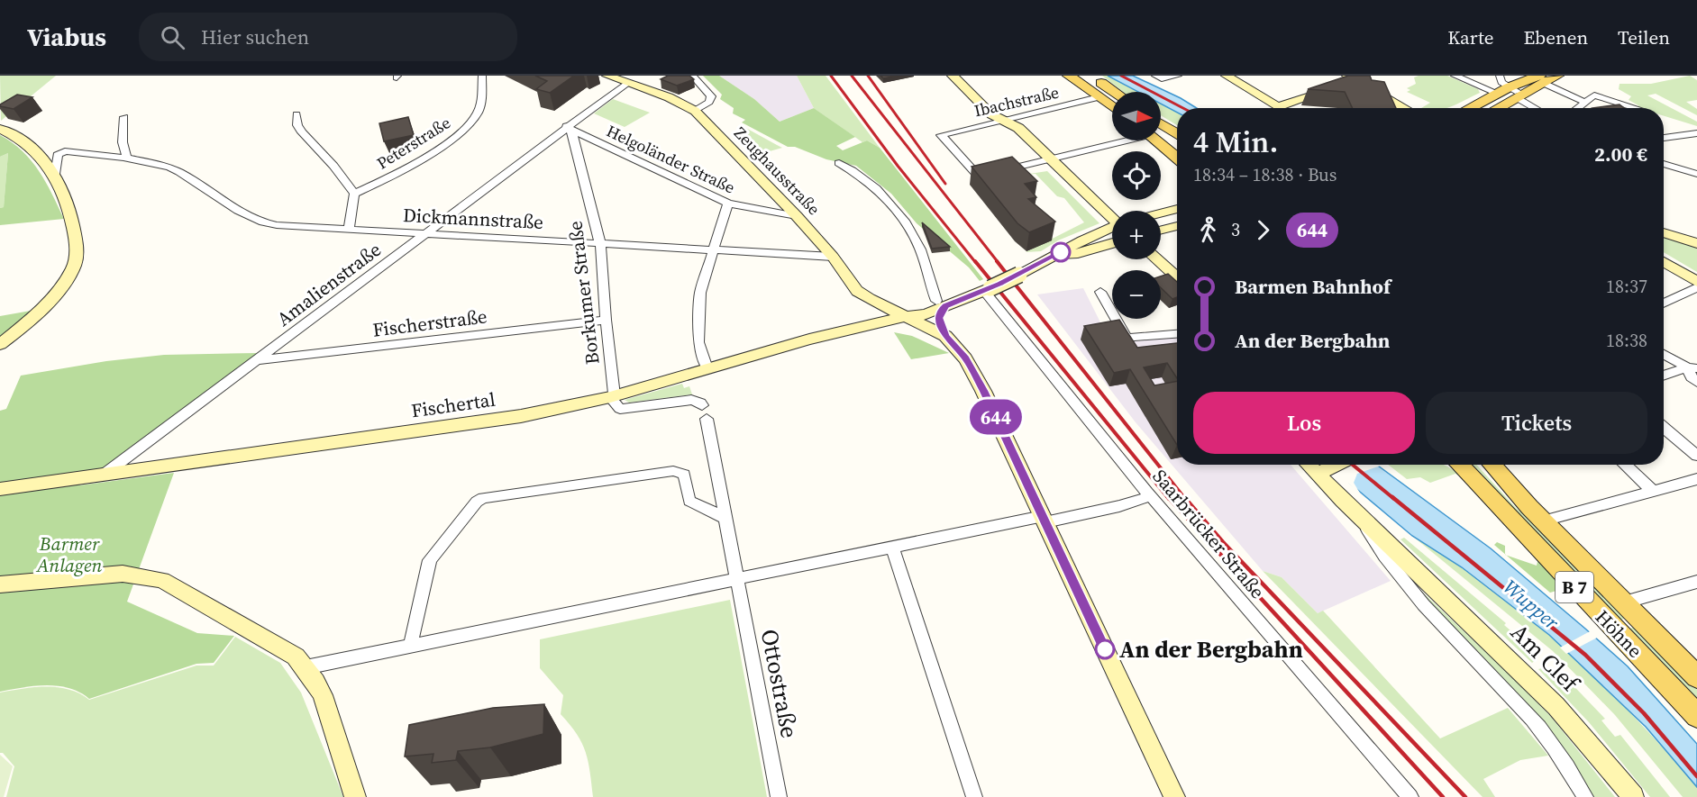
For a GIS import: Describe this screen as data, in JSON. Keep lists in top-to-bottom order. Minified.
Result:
{"streets":{"main road":["B 7","Höhne"],"street":["Ibachstraße","Peterstraße","Helgoländer Straße","Zeughausstraße","Dickmannstraße","Amalienstraße","Borkumer Straße","Fischerstraße","Fischertal","Saarbrücker Straße","Am Clef","Ottostraße"]},"crossings":[["Helgoländer Straße","Zeughausstraße"],["Helgoländer Straße","Amalienstraße"],["Helgoländer Straße","Borkumer Straße"],["Zeughausstraße","Dickmannstraße"],["Zeughausstraße","Amalienstraße"],["Zeughausstraße","Fischertal"],["Dickmannstraße","Amalienstraße"],["Dickmannstraße","Borkumer Straße"],["Amalienstraße","Borkumer Straße"],["Amalienstraße","Fischerstraße"],["Amalienstraße","Fischertal"],["Borkumer Straße","Fischerstraße"],["Borkumer Straße","Fischertal"],["Fischertal","Saarbrücker Straße"]],"water":["Wupper"],"parks":["Barmer Anlagen"],"places":["An der Bergbahn"],"lines":["bus line 644"],"north":"right","page":{"header":"Viabus","search":"Hier suchen","nav":["Karte","Ebenen","Teilen"],"on_map":"644","map_buttons":["+","−"],"heading":["4 Min.","18:34 – 18:38 · Bus","2.00 €"],"legs":["3","644"],"list":[{"name":"Barmen Bahnhof","value":"18:37"},{"name":"An der Bergbahn","value":"18:38"}],"buttons":["Los","Tickets"]}}
